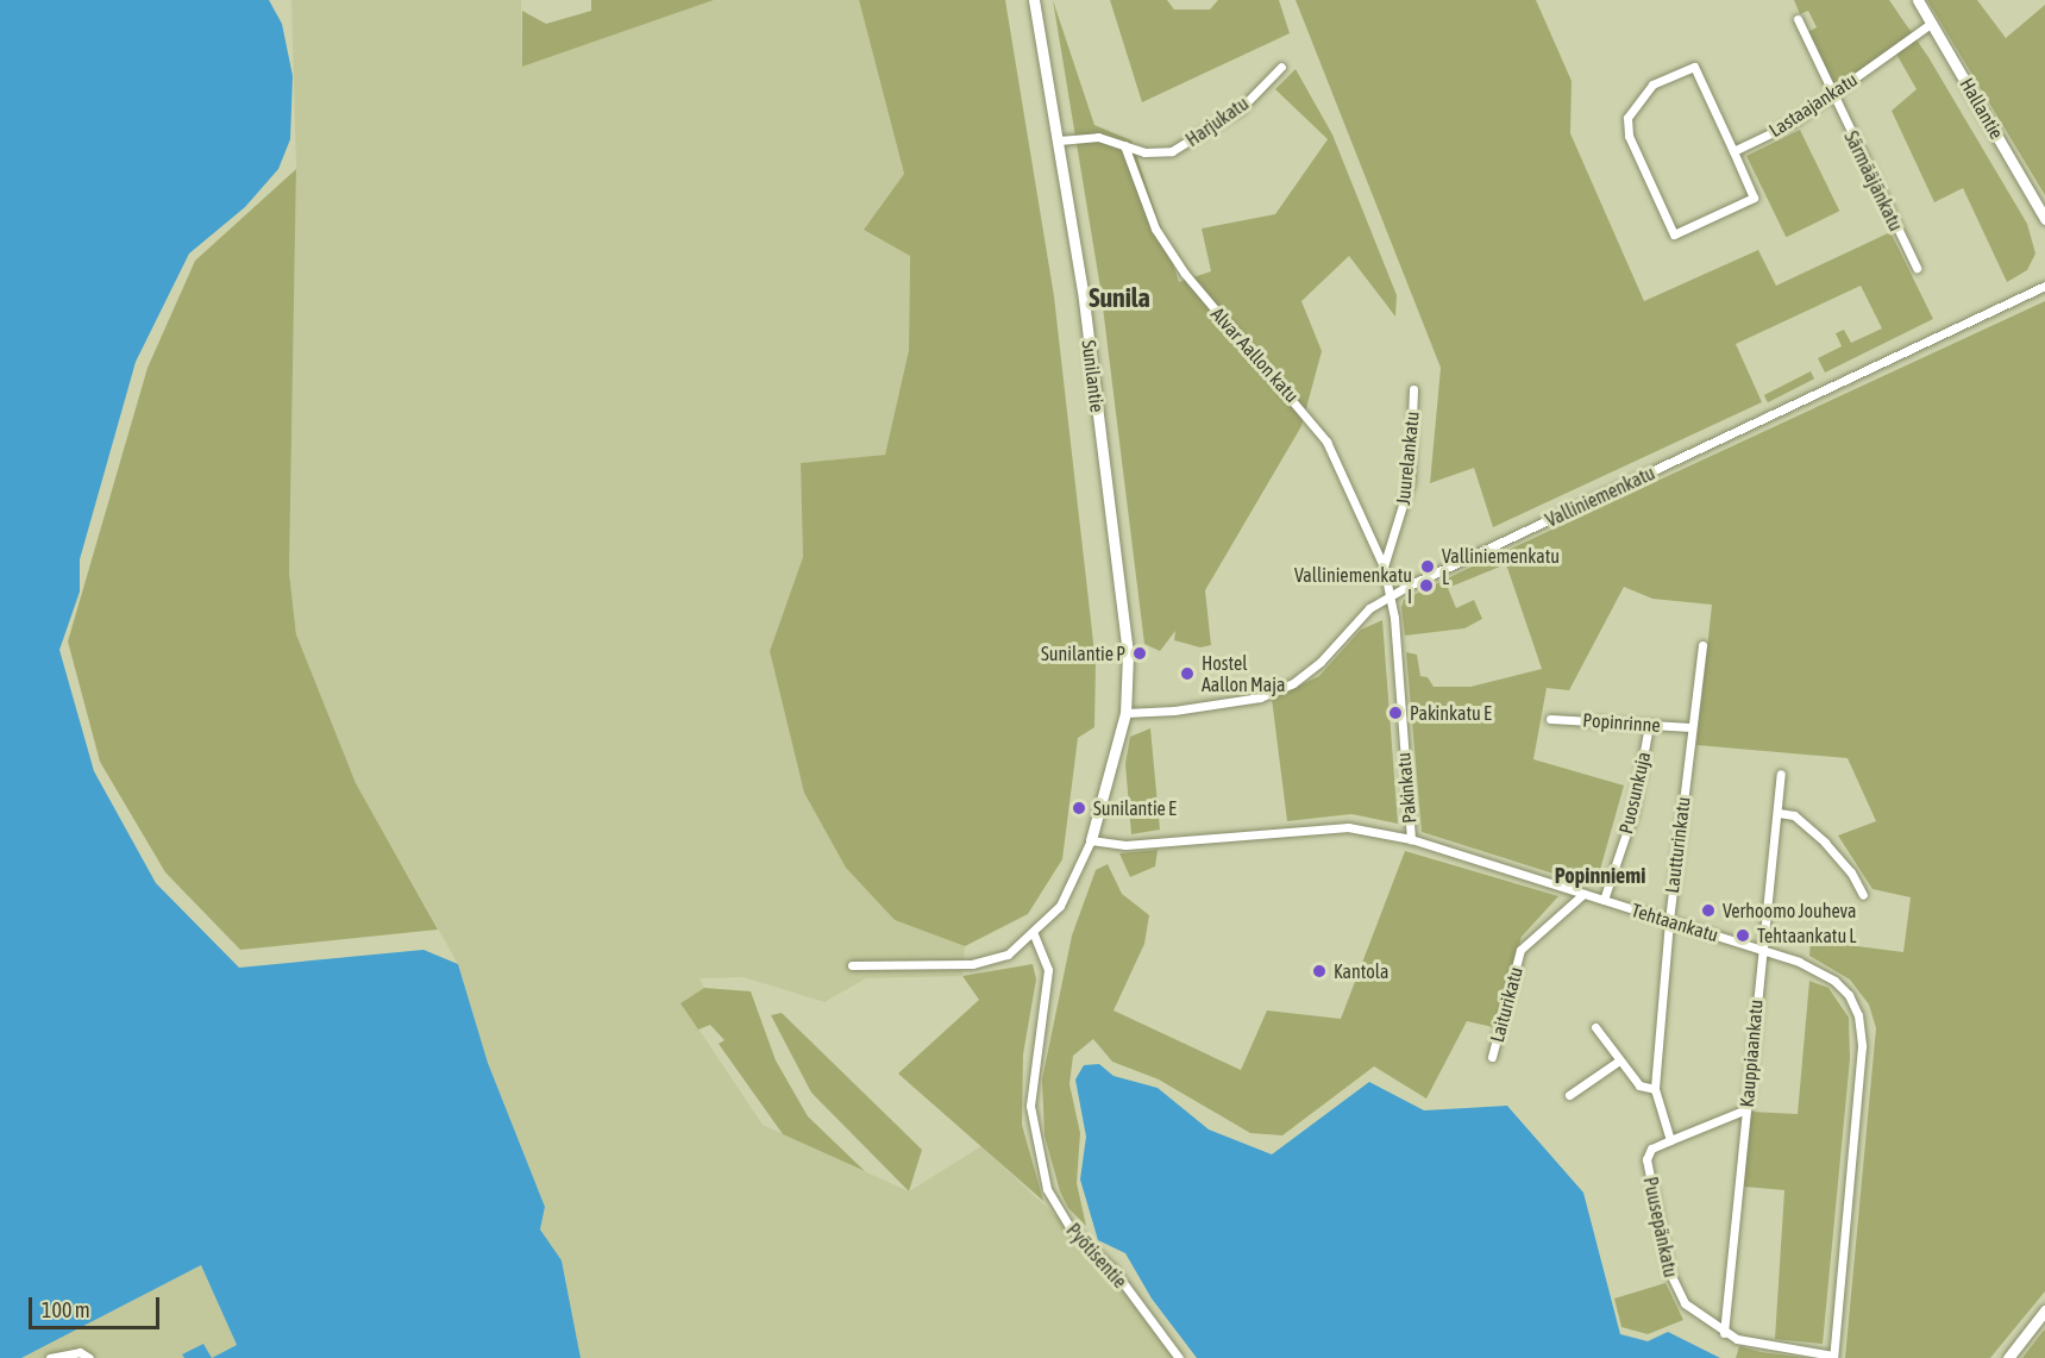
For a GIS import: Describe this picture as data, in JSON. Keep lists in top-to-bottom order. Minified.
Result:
{"streets":{"street":["Lastaajankatu","Hallantie","Harjukatu","Särmääjänkatu","Alvar Aallon katu","Sunilantie","Juurelankatu","Valliniemenkatu","Popinrinne","Pakinkatu","Puosunkuja","Lautturinkatu","Tehtaankatu","Laiturikatu","Kauppiaankatu","Puusepänkatu","Pyötisentie"]},"crossings":[["Lastaajankatu","Hallantie"],["Lastaajankatu","Särmääjänkatu"],["Harjukatu","Alvar Aallon katu"],["Harjukatu","Sunilantie"],["Alvar Aallon katu","Juurelankatu"],["Alvar Aallon katu","Pakinkatu"],["Sunilantie","Valliniemenkatu"],["Sunilantie","Tehtaankatu"],["Juurelankatu","Pakinkatu"],["Valliniemenkatu","Pakinkatu"],["Popinrinne","Puosunkuja"],["Popinrinne","Lautturinkatu"],["Pakinkatu","Tehtaankatu"],["Puosunkuja","Tehtaankatu"],["Lautturinkatu","Tehtaankatu"],["Tehtaankatu","Laiturikatu"],["Tehtaankatu","Kauppiaankatu"],["Tehtaankatu","Puusepänkatu"],["Kauppiaankatu","Puusepänkatu"]],"districts":["Sunila","Popinniemi"],"places":["Valliniemenkatu L","Valliniemenkatu I","Sunilantie P","Hostel Aallon Maja","Pakinkatu E","Sunilantie E","Verhoomo Jouheva","Tehtaankatu L","Kantola"],"scale_bar":"100 m"}
